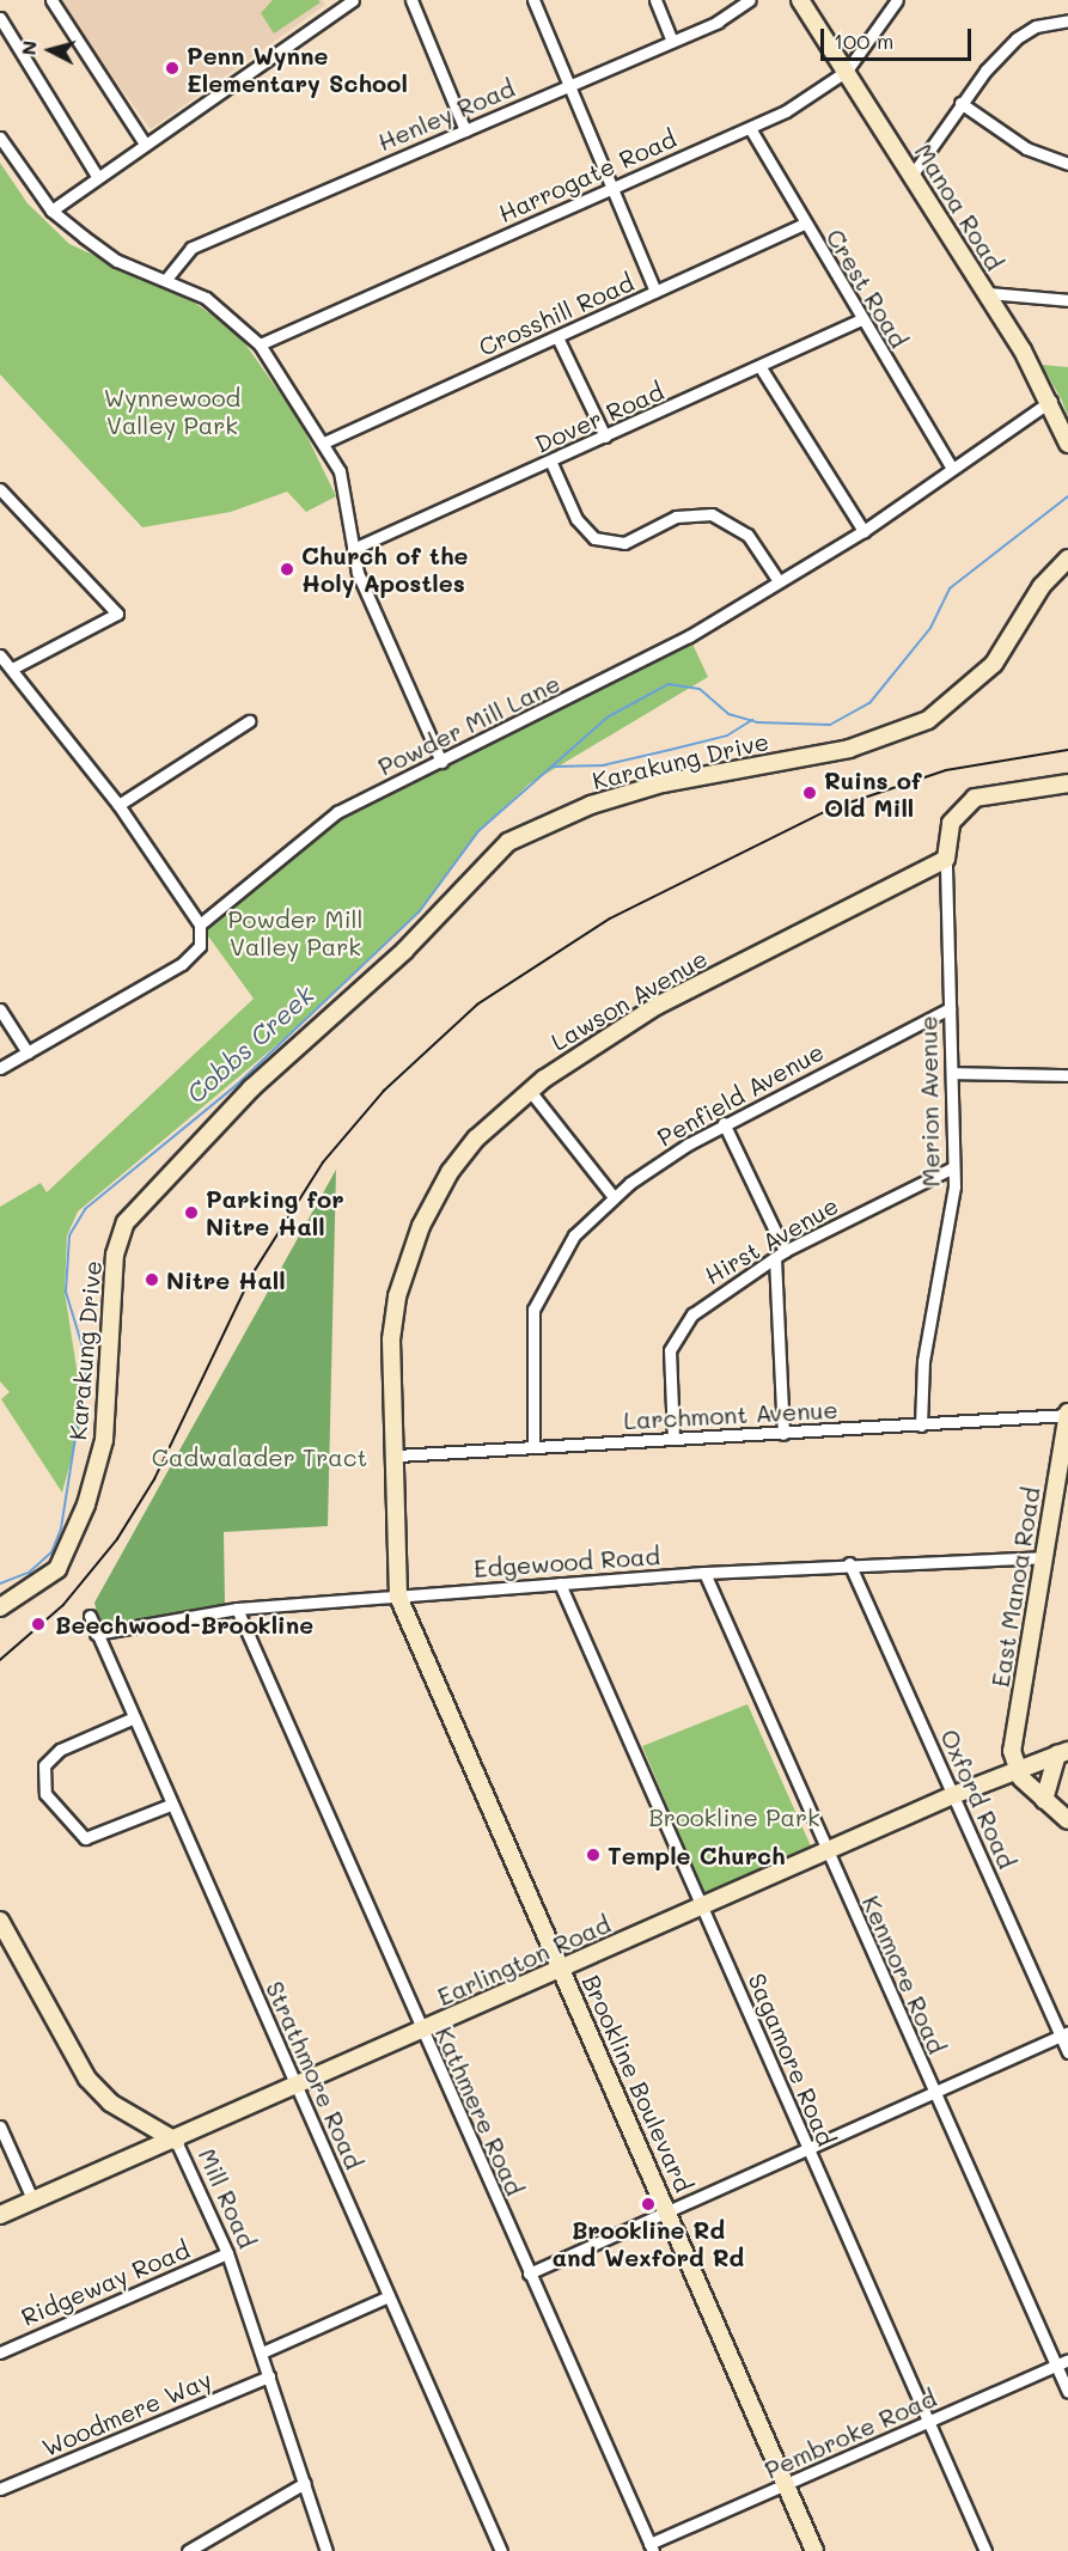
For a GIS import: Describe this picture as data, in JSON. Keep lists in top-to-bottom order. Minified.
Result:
{"streets":{"street":["Henley Road","Harrogate Road","Manoa Road","Crest Road","Crosshill Road","Dover Road","Powder Mill Lane","Karakung Drive","Lawson Avenue","Penfield Avenue","Merion Avenue","Hirst Avenue","Larchmont Avenue","Edgewood Road","East Manoa Road","Oxford Road","Earlington Road","Kenmore Road","Sagamore Road","Strathmore Road","Brookline Boulevard","Kathmere Road","Mill Road","Ridgeway Road","Woodmere Way","Pembroke Road"]},"crossings":[["Harrogate Road","Manoa Road"],["Harrogate Road","Crest Road"],["Manoa Road","Powder Mill Lane"],["Crest Road","Crosshill Road"],["Crest Road","Dover Road"],["Crest Road","Powder Mill Lane"],["Lawson Avenue","Merion Avenue"],["Lawson Avenue","Larchmont Avenue"],["Lawson Avenue","Edgewood Road"],["Lawson Avenue","Brookline Boulevard"],["Penfield Avenue","Merion Avenue"],["Penfield Avenue","Larchmont Avenue"],["Merion Avenue","Hirst Avenue"],["Merion Avenue","Larchmont Avenue"],["Hirst Avenue","Larchmont Avenue"],["Larchmont Avenue","East Manoa Road"],["Edgewood Road","East Manoa Road"],["Edgewood Road","Oxford Road"],["Edgewood Road","Kenmore Road"],["Edgewood Road","Sagamore Road"],["Edgewood Road","Strathmore Road"],["Edgewood Road","Brookline Boulevard"],["Edgewood Road","Kathmere Road"],["East Manoa Road","Earlington Road"],["Oxford Road","Earlington Road"],["Earlington Road","Kenmore Road"],["Earlington Road","Sagamore Road"],["Earlington Road","Strathmore Road"],["Earlington Road","Brookline Boulevard"],["Earlington Road","Kathmere Road"],["Earlington Road","Mill Road"],["Kenmore Road","Pembroke Road"],["Sagamore Road","Pembroke Road"],["Brookline Boulevard","Pembroke Road"],["Kathmere Road","Pembroke Road"],["Mill Road","Ridgeway Road"],["Mill Road","Woodmere Way"]],"water":["Cobbs Creek"],"parks":["Wynnewood Valley Park","Powder Mill Valley Park","Cadwalader Tract","Brookline Park"],"places":["Penn Wynne Elementary School","Church of the Holy Apostles","Ruins of Old Mill","Parking for Nitre Hall","Nitre Hall","Beechwood-Brookline","Temple Church","Brookline Rd and Wexford Rd"],"scale_bar":"100 m","north":"left"}
